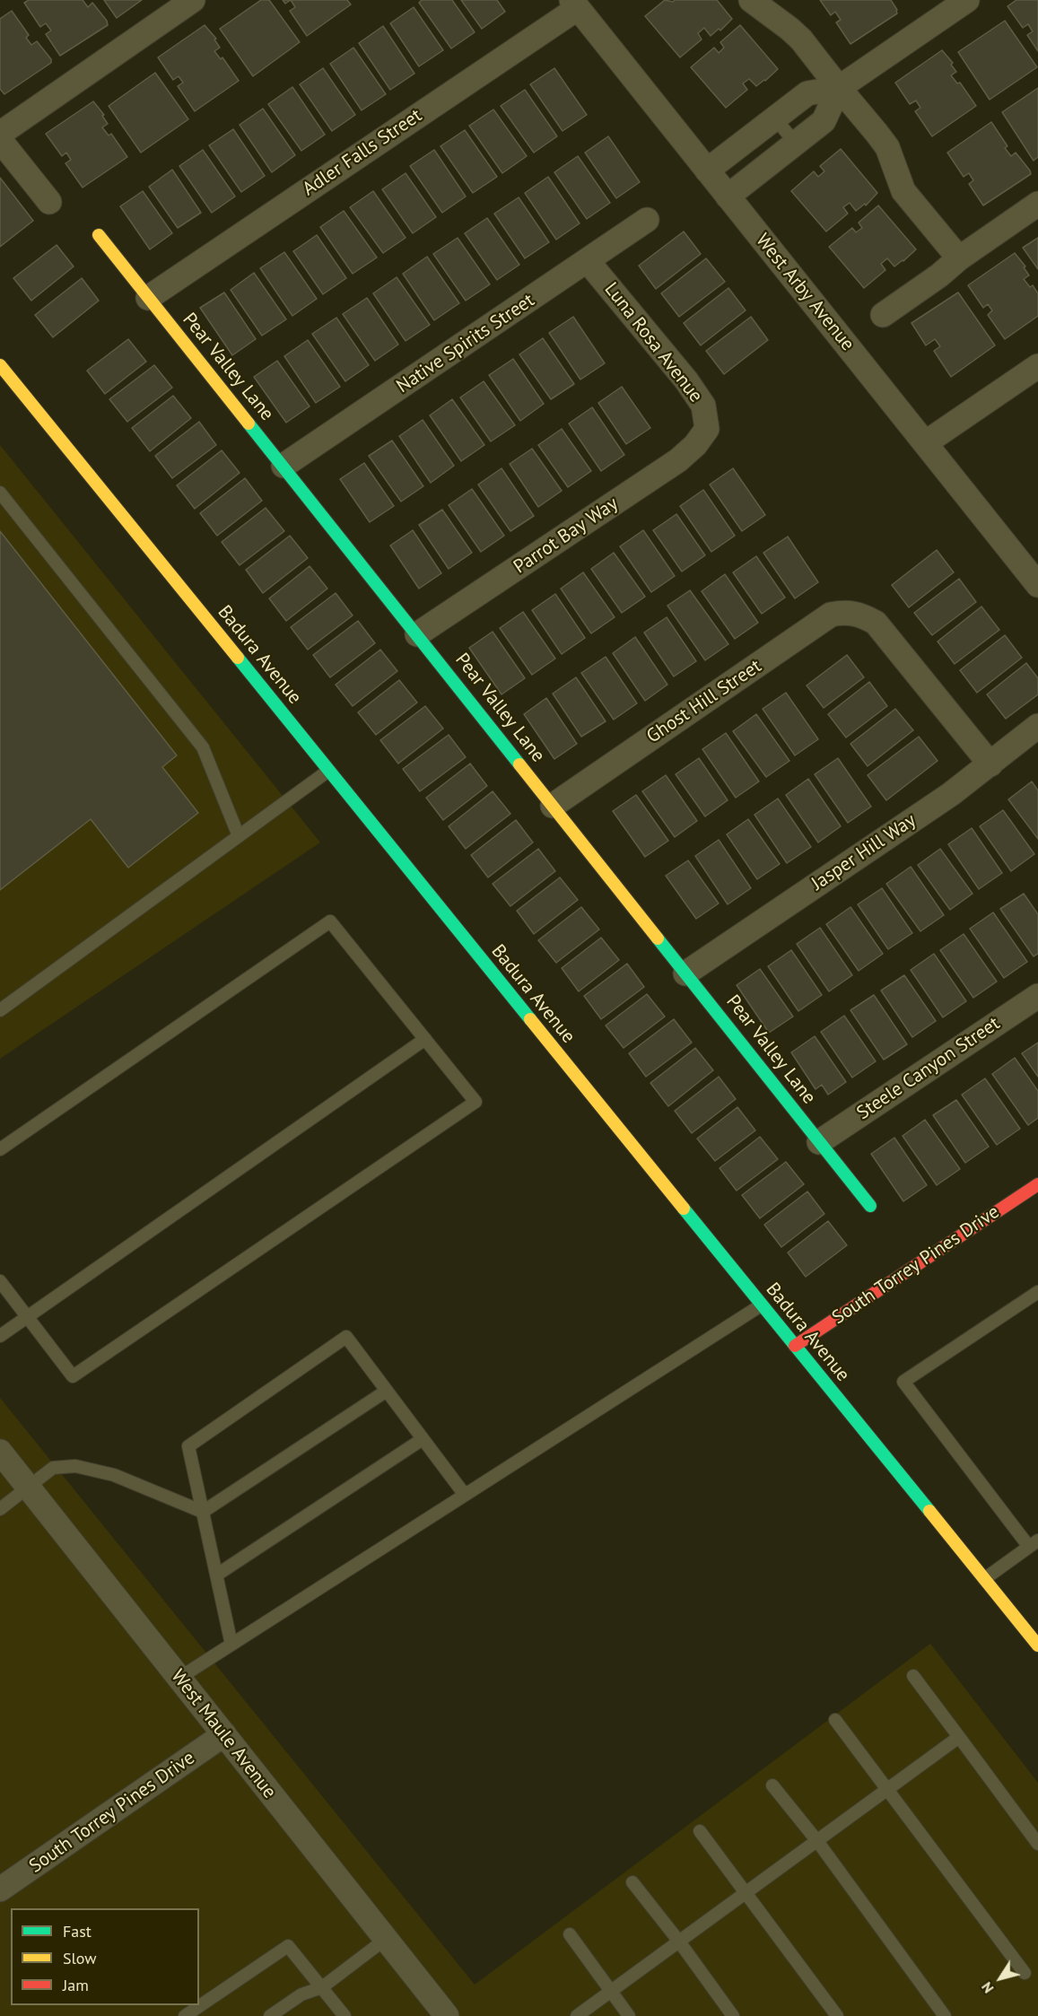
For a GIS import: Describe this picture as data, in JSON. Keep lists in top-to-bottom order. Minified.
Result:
{"streets":{"main road":["Pear Valley Lane","Badura Avenue","South Torrey Pines Drive"],"street":["Adler Falls Street","West Arby Avenue","Luna Rosa Avenue","Native Spirits Street","Parrot Bay Way","Ghost Hill Street","Jasper Hill Way","Steele Canyon Street","West Maule Avenue"]},"crossings":[["Adler Falls Street","West Arby Avenue"],["Adler Falls Street","Pear Valley Lane"],["Luna Rosa Avenue","Native Spirits Street"],["Luna Rosa Avenue","Parrot Bay Way"],["Native Spirits Street","Pear Valley Lane"],["Pear Valley Lane","Parrot Bay Way"],["Pear Valley Lane","Ghost Hill Street"],["Pear Valley Lane","Jasper Hill Way"],["Pear Valley Lane","Steele Canyon Street"],["Badura Avenue","South Torrey Pines Drive"],["Ghost Hill Street","Jasper Hill Way"],["South Torrey Pines Drive","West Maule Avenue"]],"legend":["Fast","Slow","Jam"],"north":"bottom left"}
